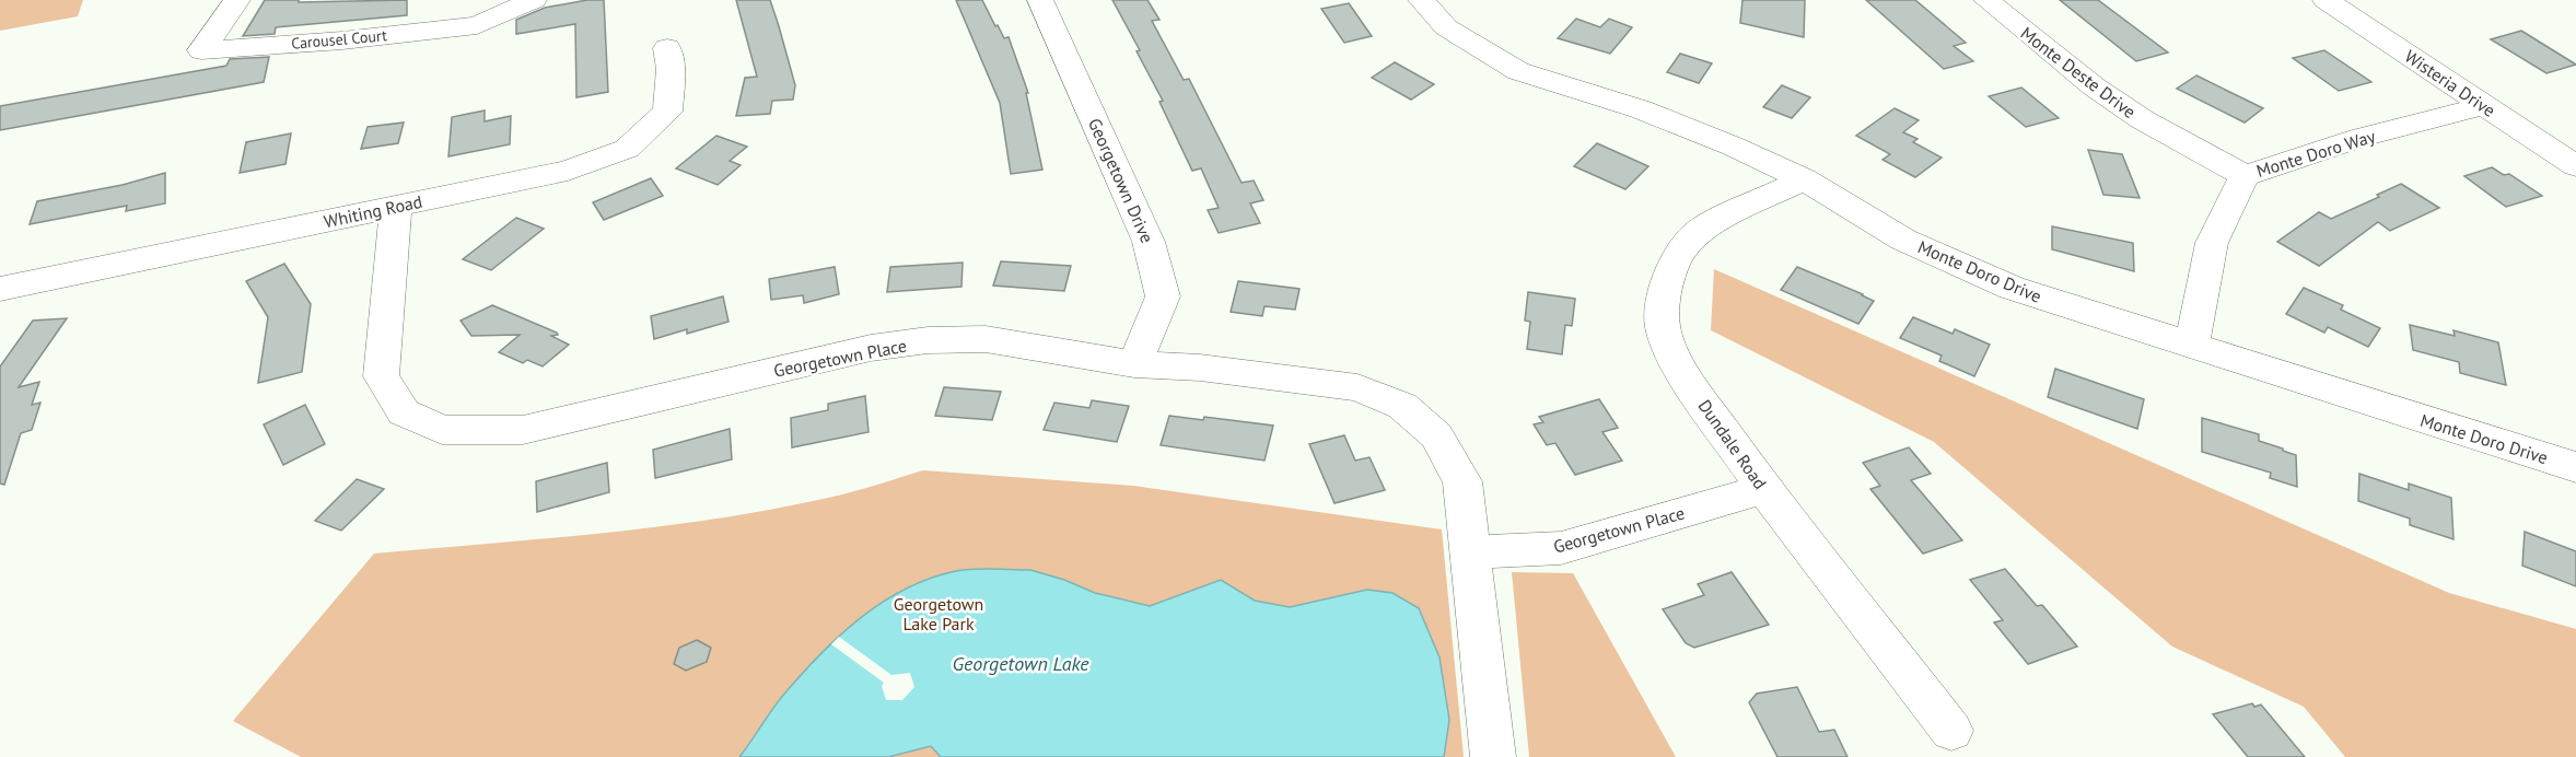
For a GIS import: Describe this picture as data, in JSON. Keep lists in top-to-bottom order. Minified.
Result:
{"streets":{"street":["Carousel Court","Monte Deste Drive","Wisteria Drive","Monte Doro Way","Georgetown Drive","Whiting Road","Monte Doro Drive","Georgetown Place","Dundale Road"]},"crossings":[["Monte Deste Drive","Monte Doro Way"],["Wisteria Drive","Monte Doro Way"],["Monte Doro Way","Monte Doro Drive"],["Georgetown Drive","Georgetown Place"],["Whiting Road","Georgetown Place"],["Monte Doro Drive","Dundale Road"],["Georgetown Place","Dundale Road"]],"water":["Georgetown Lake"],"parks":["Georgetown Lake Park"]}
